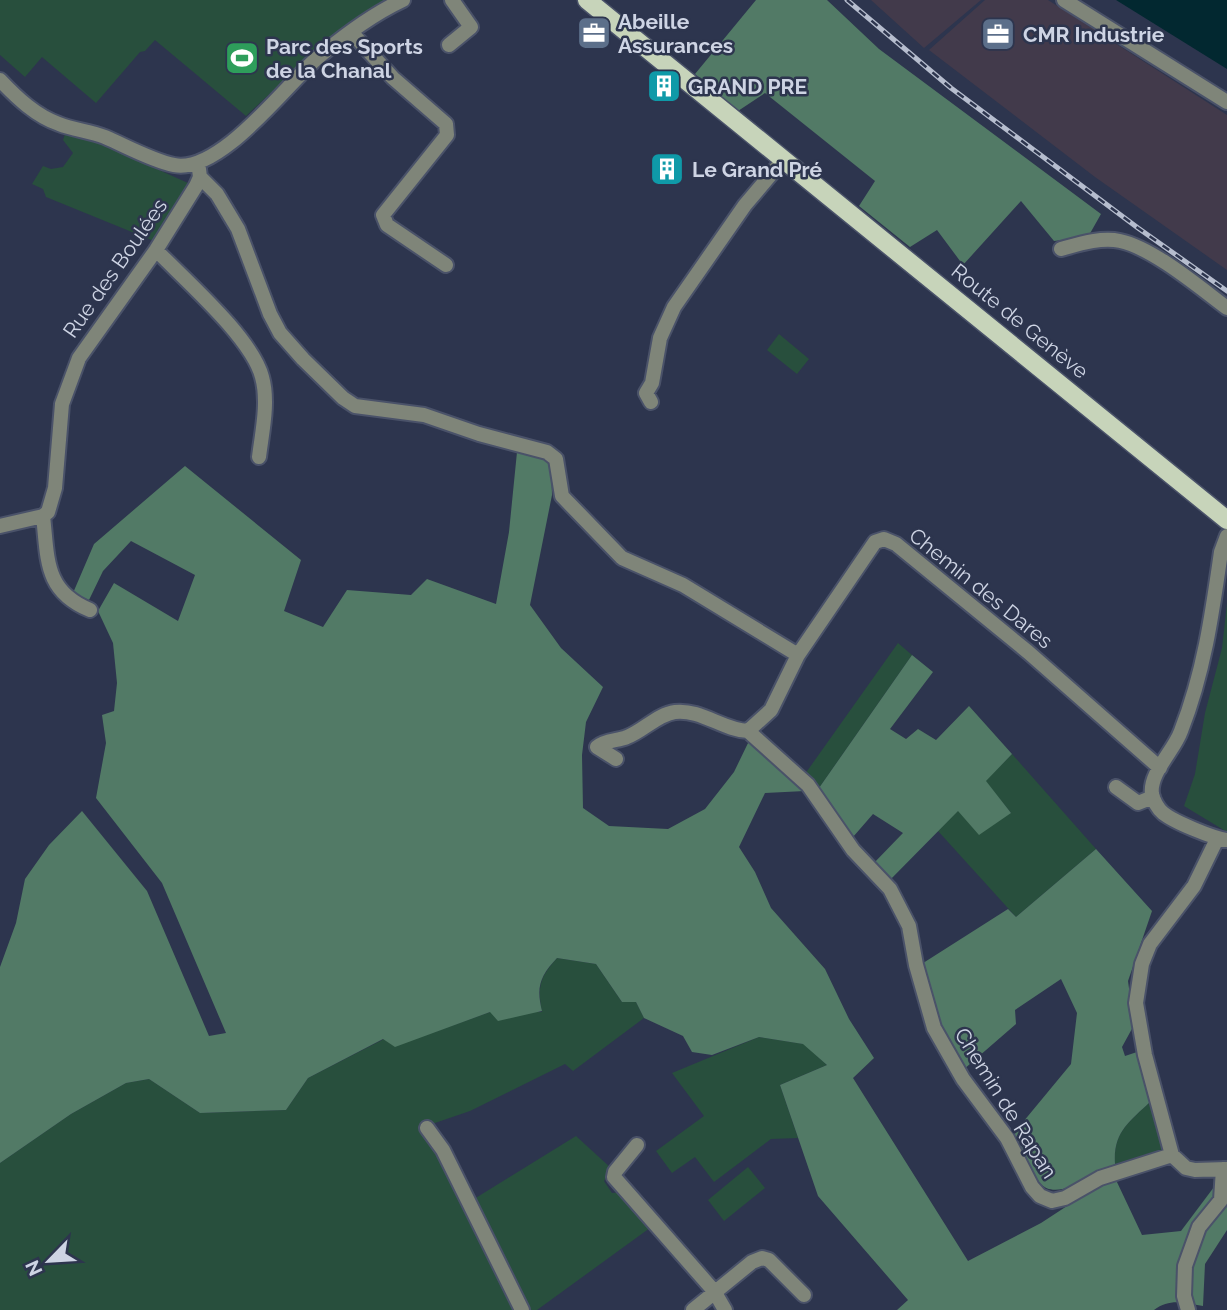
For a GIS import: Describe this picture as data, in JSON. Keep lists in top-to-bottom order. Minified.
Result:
{"streets":{"main road":["Route de Genève"],"street":["Rue des Boulées","Chemin des Dares","Chemin de Rapan"]},"crossings":[["Chemin des Dares","Chemin de Rapan"]],"places":{"office":["Abeille Assurances","CMR Industrie"],"sports":["Parc des Sports de la Chanal"],"building":["GRAND PRE","Le Grand Pré"]},"north":"bottom left"}
